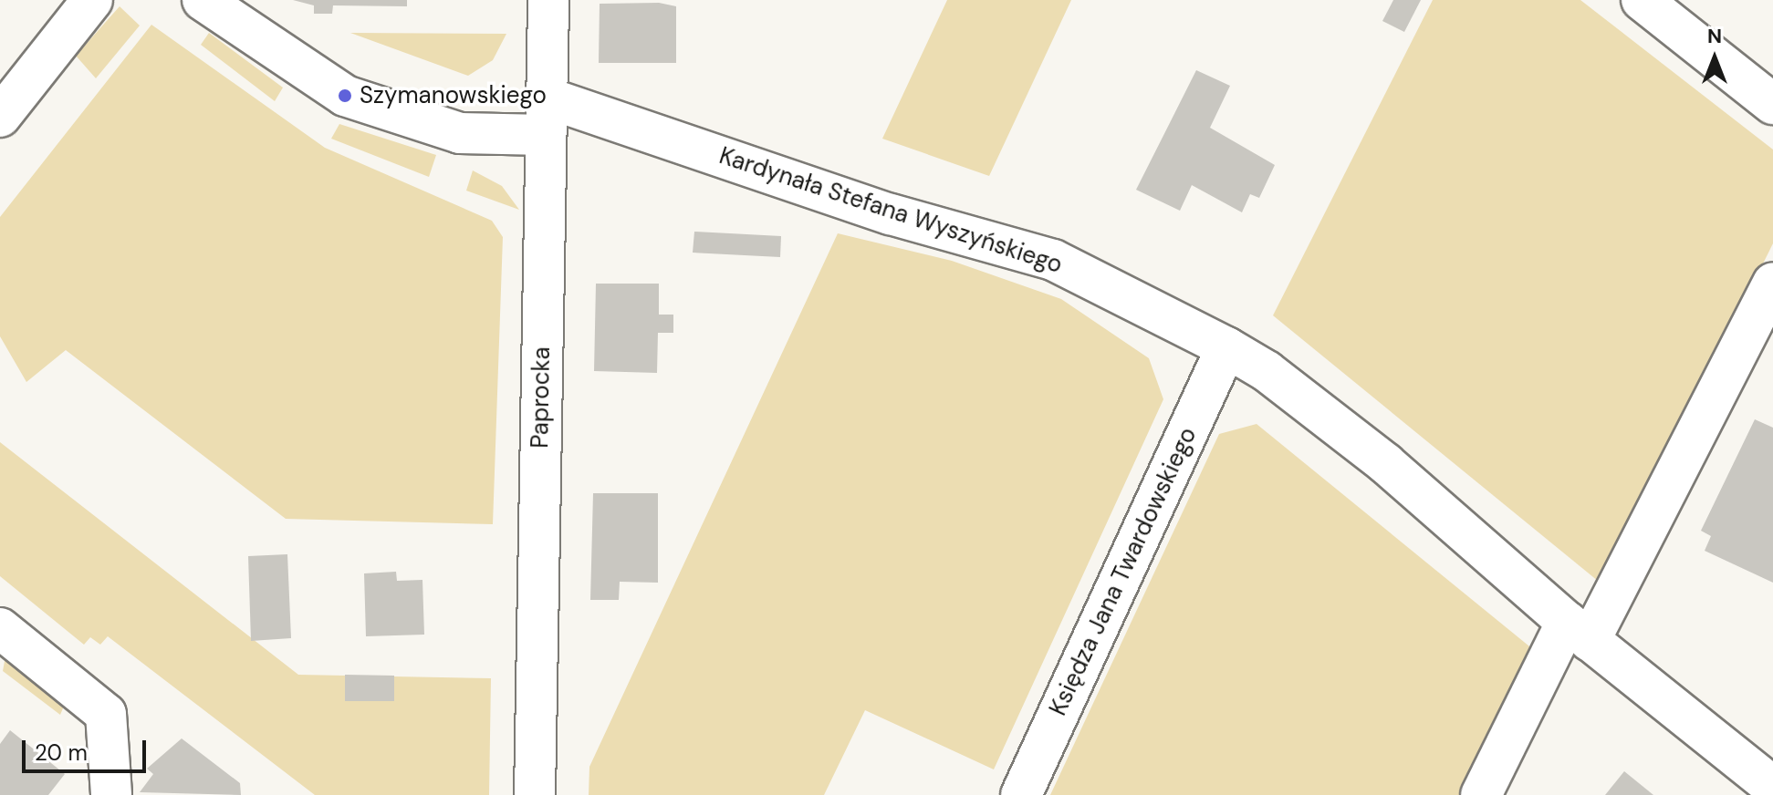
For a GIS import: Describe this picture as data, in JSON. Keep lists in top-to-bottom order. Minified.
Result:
{"streets":{"street":["Kardynała Stefana Wyszyńskiego","Paprocka","Księdza Jana Twardowskiego"]},"crossings":[["Kardynała Stefana Wyszyńskiego","Paprocka"],["Kardynała Stefana Wyszyńskiego","Księdza Jana Twardowskiego"]],"places":["Szymanowskiego"],"scale_bar":"20 m","north":"top"}
